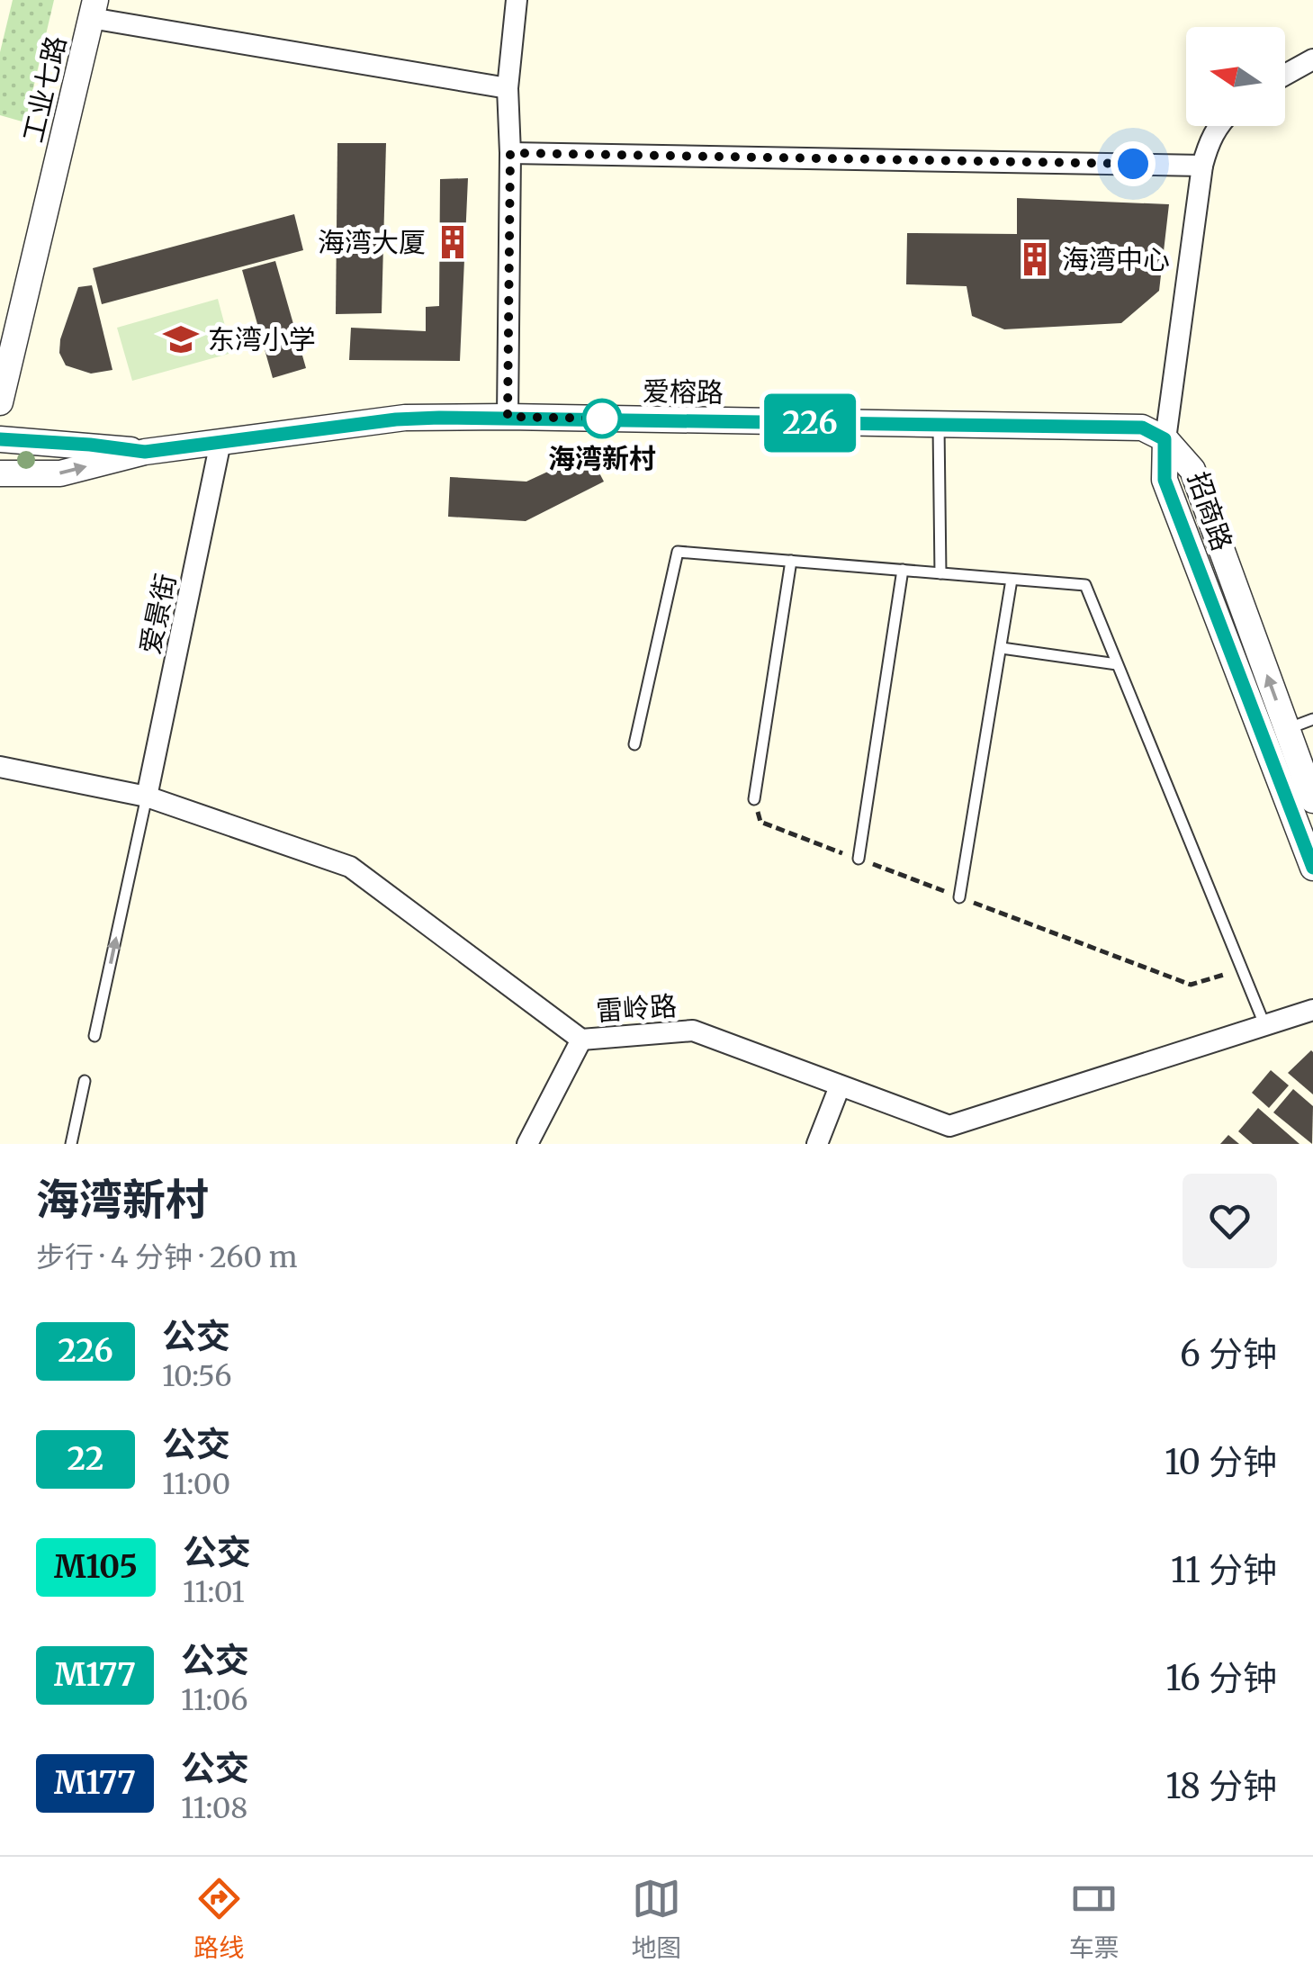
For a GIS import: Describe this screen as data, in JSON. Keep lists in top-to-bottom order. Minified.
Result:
{"streets":{"street":["工业七路","爱榕路","招商路","爱景街","雷岭路"]},"crossings":[["爱榕路","招商路"],["爱榕路","爱景街"],["爱景街","雷岭路"]],"places":{"building":["海湾大厦","海湾中心"],"school or university":["东湾小学"],"other":["海湾新村"]},"lines":["bus line 226"],"north":"left","page":{"on_map":"226","heading":["海湾新村","步行 · 4 分钟 · 260 m"],"list":[{"mark":"226","name":"公交","note":"10:56","value":"6 分钟"},{"mark":"22","name":"公交","note":"11:00","value":"10 分钟"},{"mark":"M105","name":"公交","note":"11:01","value":"11 分钟"},{"mark":"M177","name":"公交","note":"11:06","value":"16 分钟"},{"mark":"M177","name":"公交","note":"11:08","value":"18 分钟"}],"tabs":["路线","地图","车票"]}}
